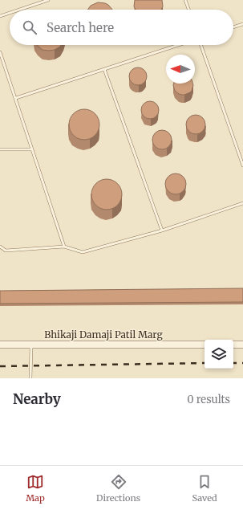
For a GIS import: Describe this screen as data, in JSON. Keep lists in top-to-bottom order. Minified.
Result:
{"streets":{"street":["Bhikaji Damaji Patil Marg"]},"north":"left","page":{"search":"Search here","heading":["Nearby","0 results"],"nav":["Map","Directions","Saved"]}}
